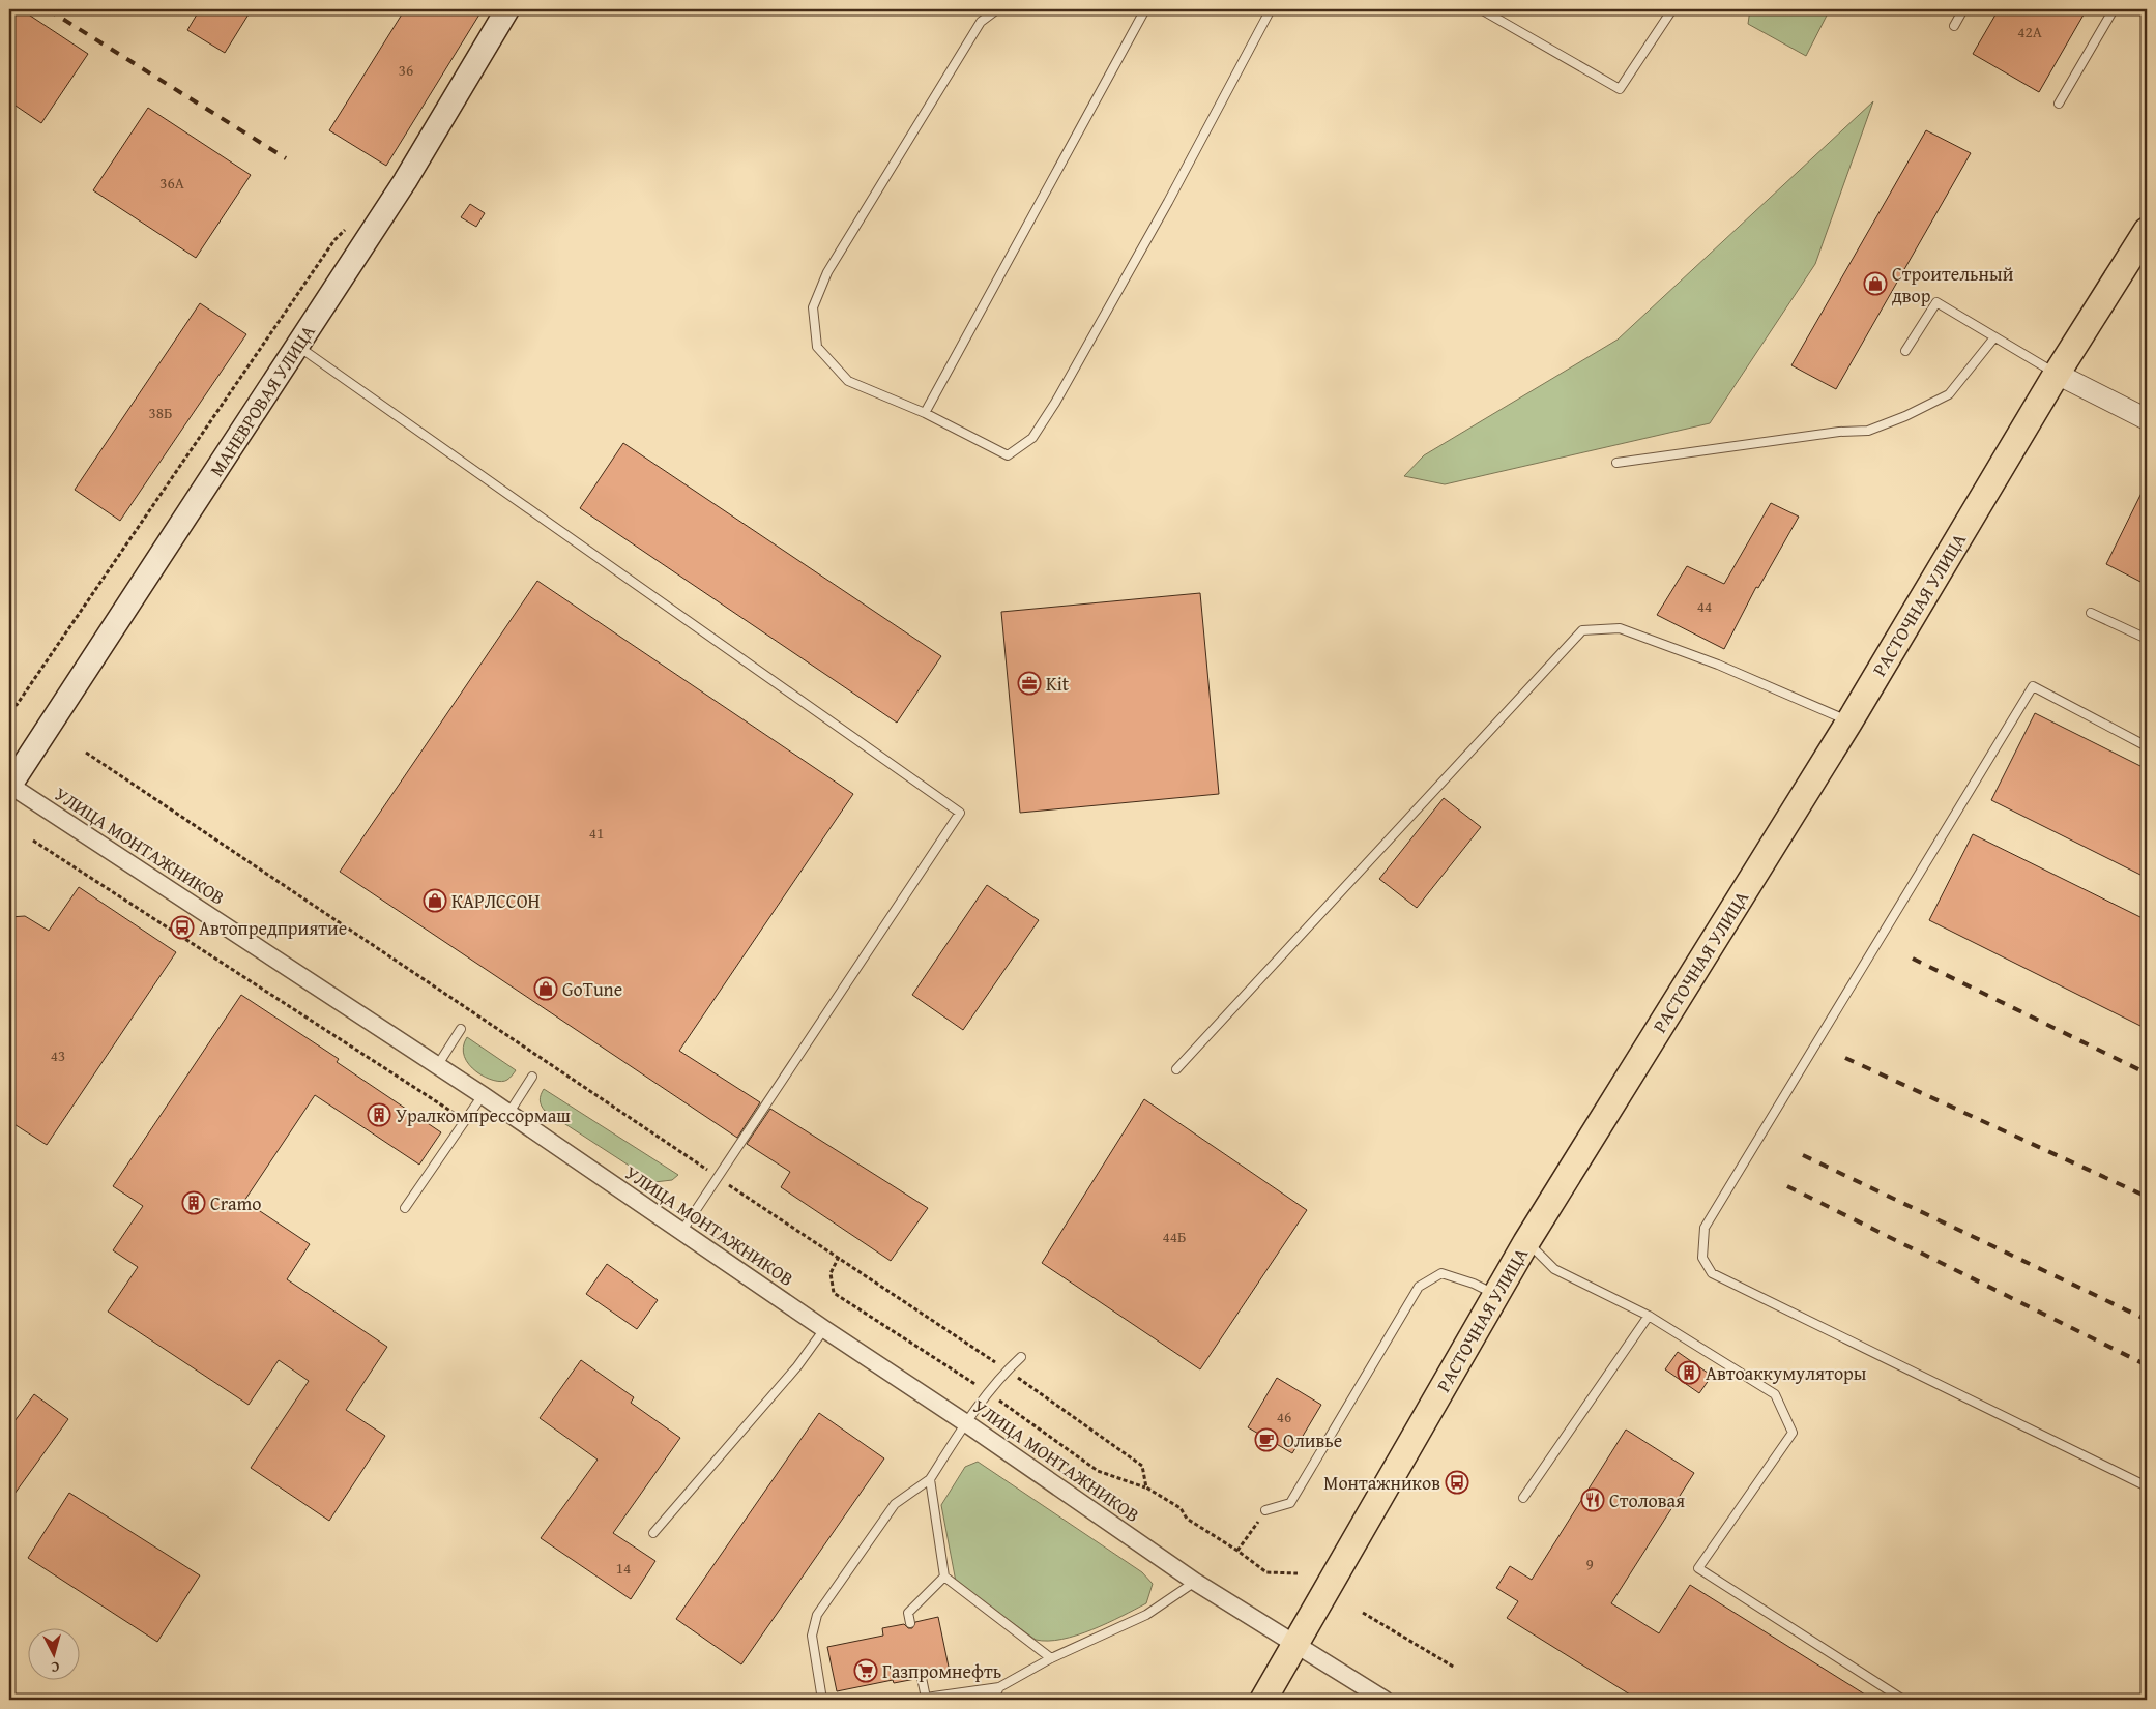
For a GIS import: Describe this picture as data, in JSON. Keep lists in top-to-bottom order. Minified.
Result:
{"streets":{"main road":["МАНЕВРОВАЯ УЛИЦА","РАСТОЧНАЯ УЛИЦА"],"street":["УЛИЦА МОНТАЖНИКОВ"]},"crossings":[["МАНЕВРОВАЯ УЛИЦА","УЛИЦА МОНТАЖНИКОВ"],["РАСТОЧНАЯ УЛИЦА","УЛИЦА МОНТАЖНИКОВ"]],"places":{"shop":["Строительный двор","КАРЛССОН","GoTune"],"office":["Kit"],"bus stop":["Автопредприятие","Монтажников"],"building":["Уралкомпрессормаш","Cramo","Автоаккумуляторы"],"cafe":["Оливье"],"restaurant":["Столовая"],"supermarket":["Газпромнефть"]},"house_numbers":["42А","36","36А","38Б","44","41","43","44Б","46","9","14"],"north":"bottom"}
